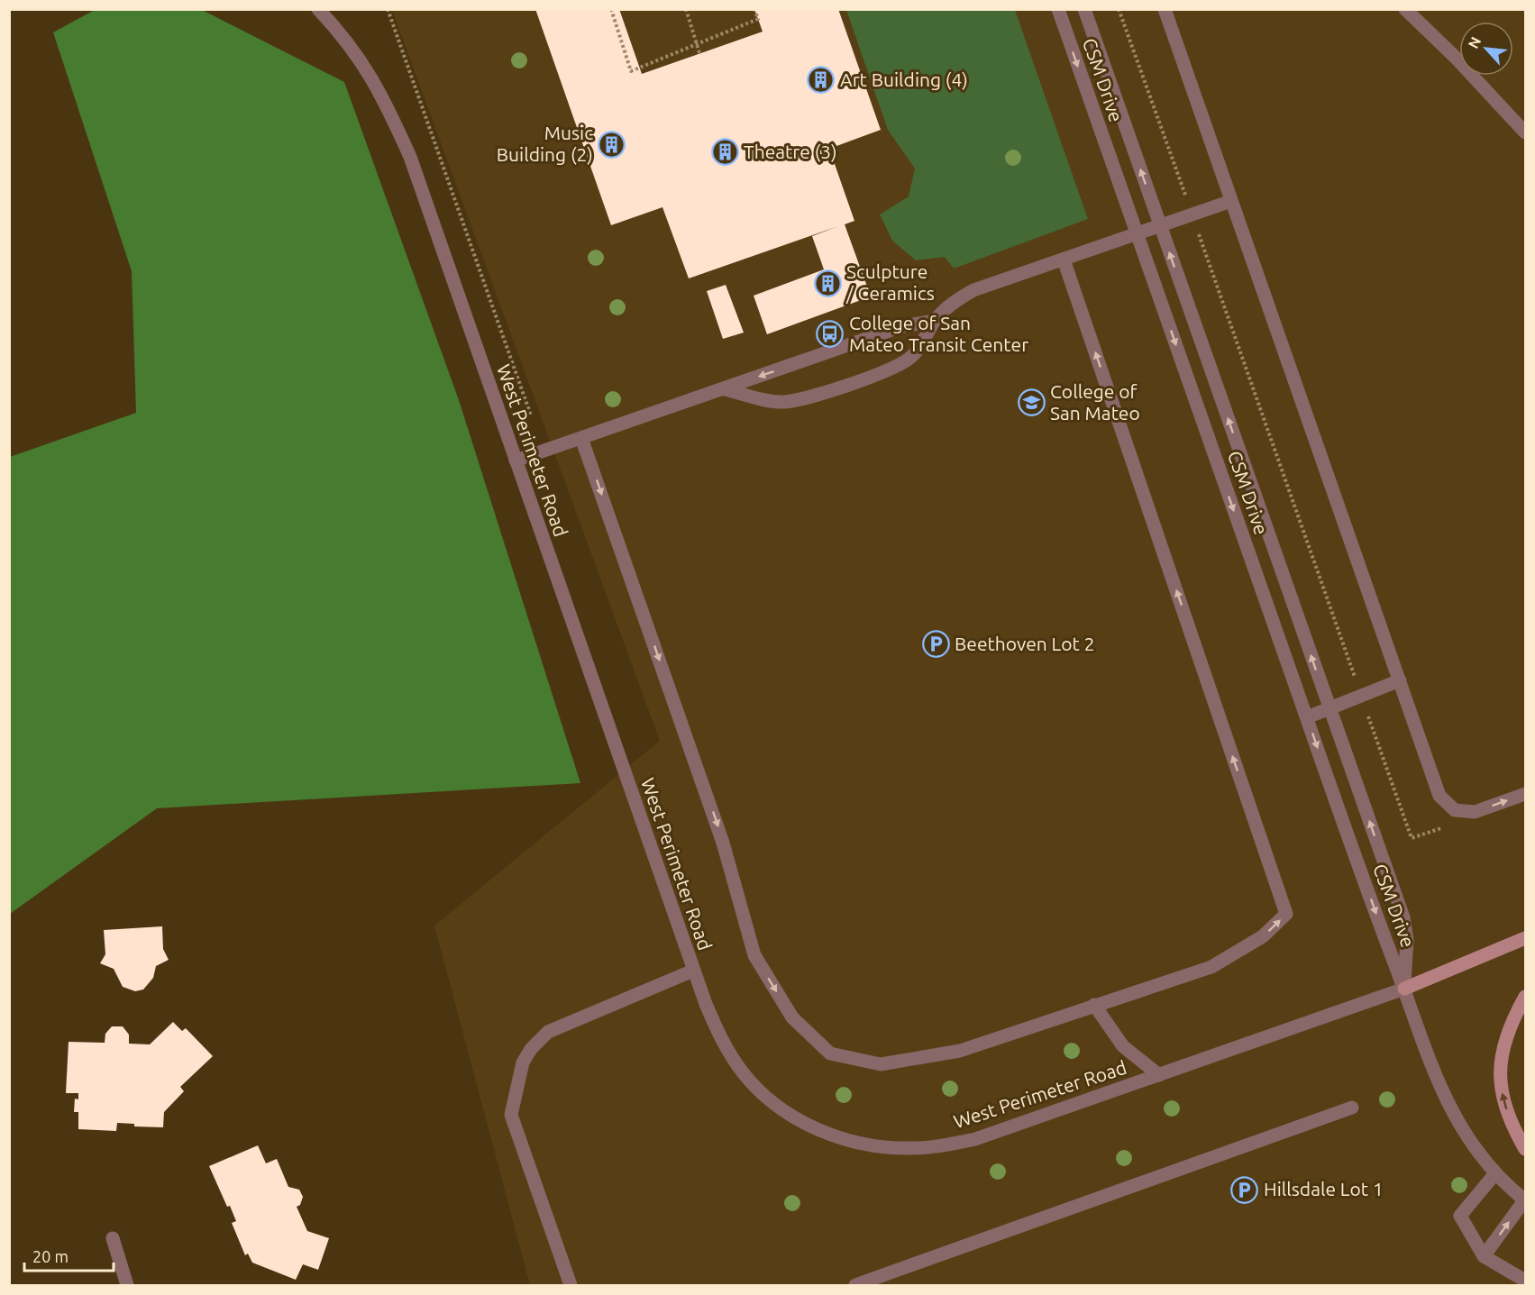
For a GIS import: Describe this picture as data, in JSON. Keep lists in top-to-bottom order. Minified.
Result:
{"streets":{"street":["CSM Drive","West Perimeter Road"]},"crossings":[["CSM Drive","West Perimeter Road"]],"places":{"building":["Art Building (4)","Music Building (2)","Theatre (3)","Sculpture / Ceramics"],"bus stop":["College of San Mateo Transit Center"],"school or university":["College of San Mateo"],"parking":["Beethoven Lot 2","Hillsdale Lot 1"]},"scale_bar":"20 m","north":"top left"}
